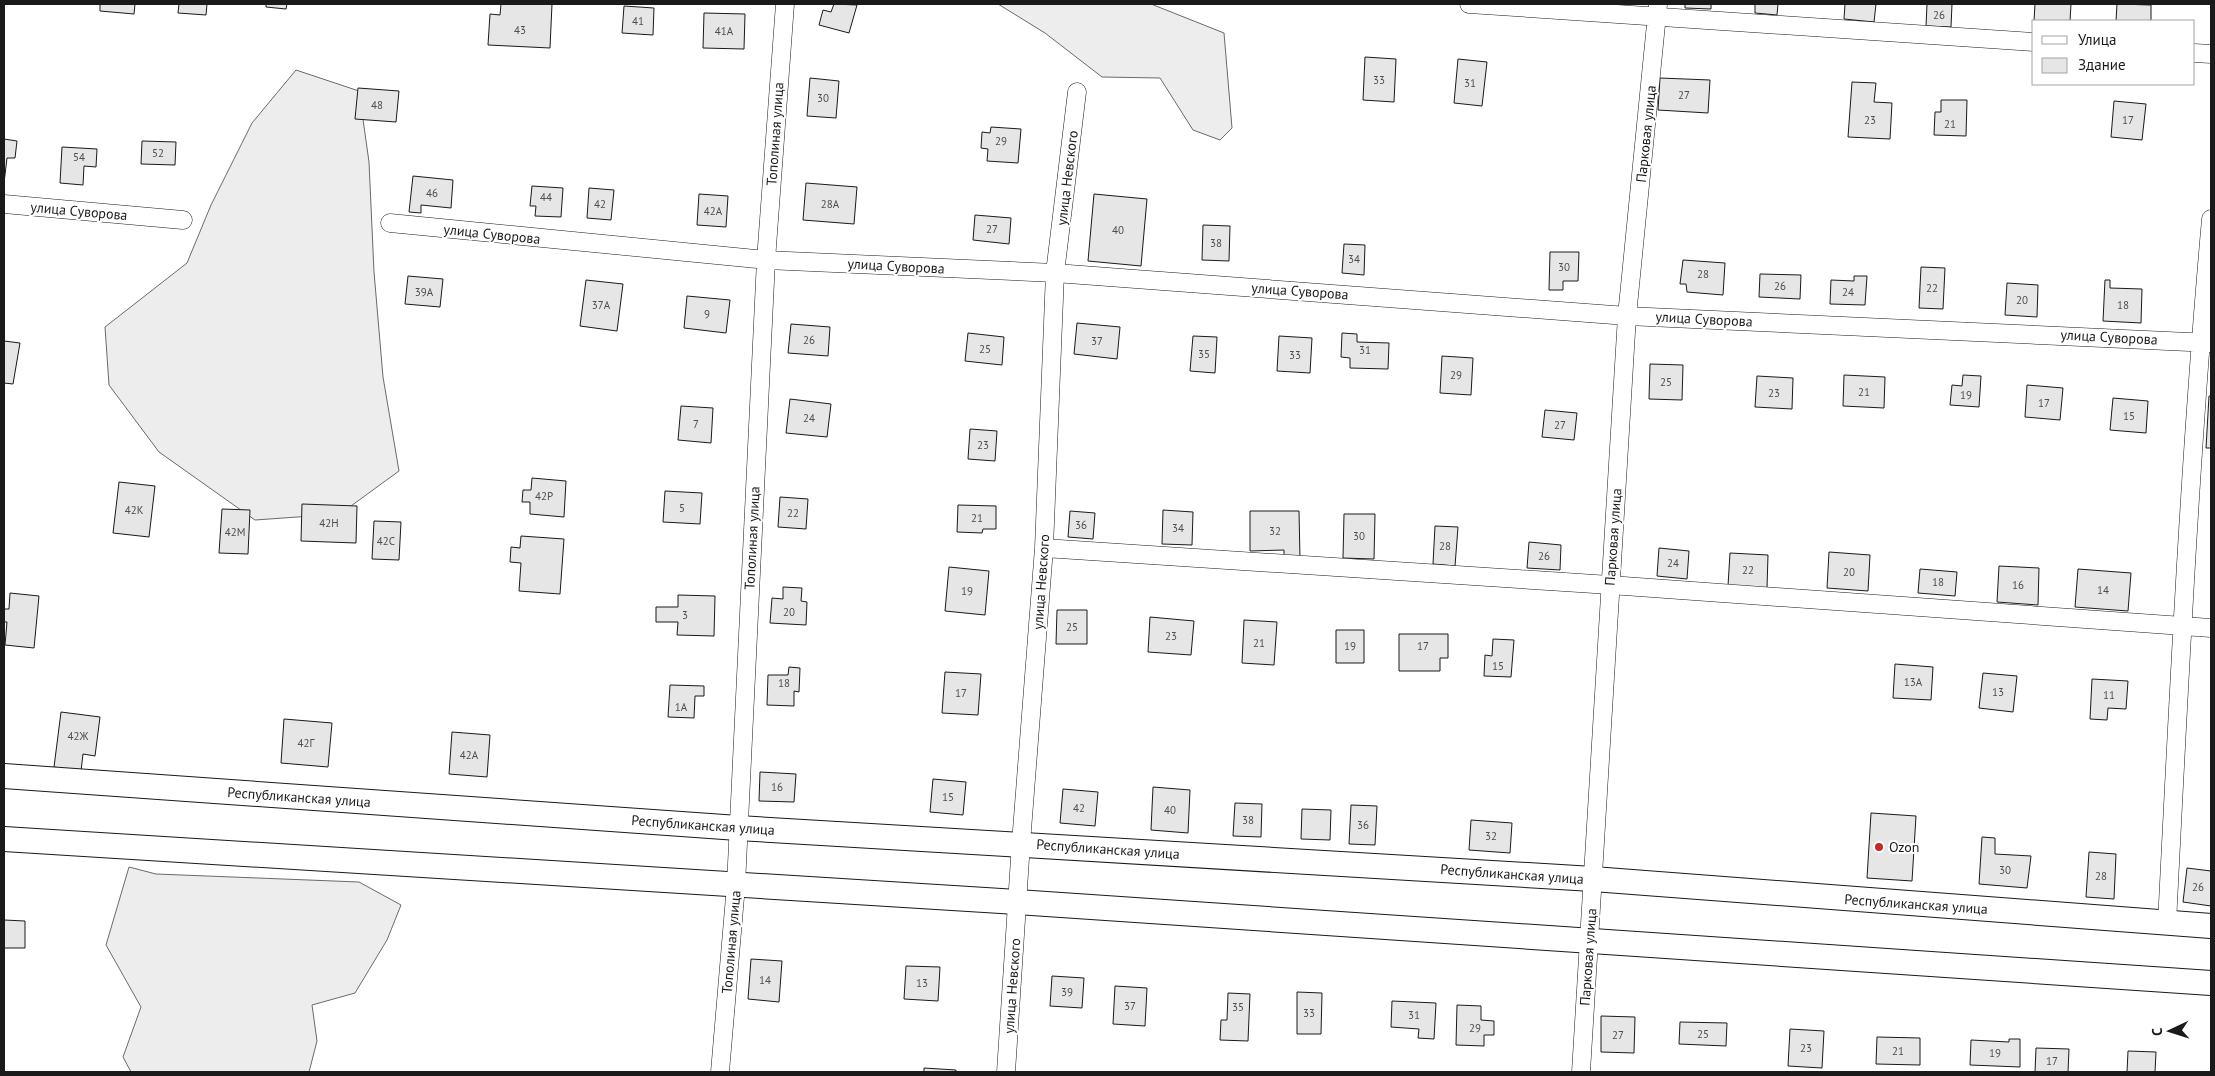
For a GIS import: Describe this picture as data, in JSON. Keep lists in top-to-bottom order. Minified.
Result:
{"streets":{"street":["Тополиная улица","Парковая улица","улица Невского","улица Суворова","Республиканская улица"]},"crossings":[["Тополиная улица","улица Суворова"],["Тополиная улица","Республиканская улица"],["Парковая улица","улица Суворова"],["Парковая улица","Республиканская улица"],["улица Невского","улица Суворова"],["улица Невского","Республиканская улица"]],"places":["Ozon"],"house_numbers":["26","41","43","41А","33","31","27","30","48","23","17","21","29","52","54","46","44","42","28А","42А","27","40","38","34","30","28","26","22","39А","24","20","37А","18","9","26","37","25","31","35","33","29","25","21","23","19","17","15","24","7","27","23","42Р","5","42К","22","21","42Н","36","34","32","42М","30","42С","28","26","24","22","20","18","16","14","19","20","3","25","23","21","19","17","15","13А","18","13","17","11","1А","42Ж","42Г","42А","16","15","42","40","38","36","32","30","28","26","14","13","39","37","35","33","31","29","25","27","23","21","19","17"],"legend":["Улица","Здание"],"north":"left"}
